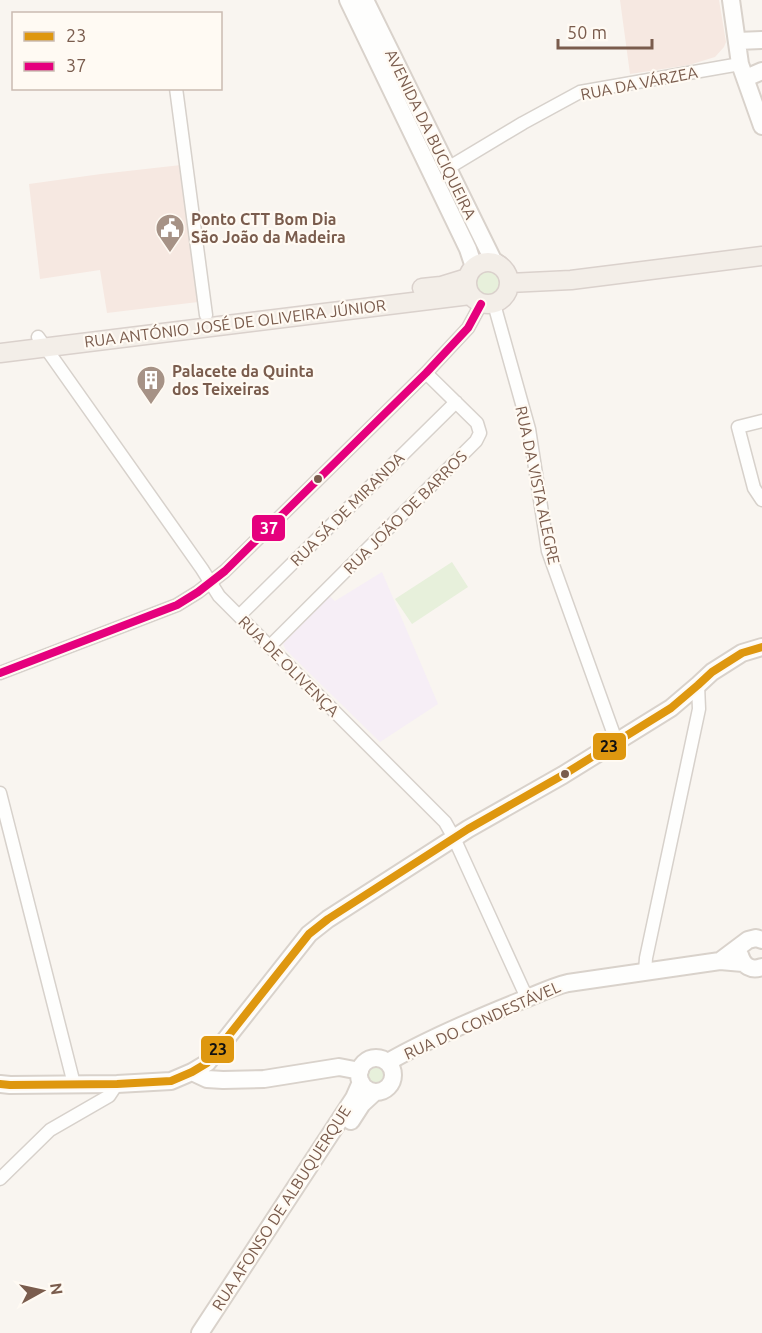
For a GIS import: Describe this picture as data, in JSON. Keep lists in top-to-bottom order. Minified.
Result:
{"streets":{"main road":["RUA ANTÓNIO JOSÉ DE OLIVEIRA JÚNIOR"],"street":["RUA DA VÁRZEA","AVENIDA DA BUCIQUEIRA","RUA DA VISTA ALEGRE","RUA SÁ DE MIRANDA","RUA JOÃO DE BARROS","RUA DE OLIVENÇA","RUA DO CONDESTÁVEL","RUA AFONSO DE ALBUQUERQUE"]},"crossings":[["RUA DA VÁRZEA","AVENIDA DA BUCIQUEIRA"],["AVENIDA DA BUCIQUEIRA","RUA ANTÓNIO JOSÉ DE OLIVEIRA JÚNIOR"],["AVENIDA DA BUCIQUEIRA","RUA DA VISTA ALEGRE"],["RUA ANTÓNIO JOSÉ DE OLIVEIRA JÚNIOR","RUA DA VISTA ALEGRE"],["RUA ANTÓNIO JOSÉ DE OLIVEIRA JÚNIOR","RUA DE OLIVENÇA"],["RUA SÁ DE MIRANDA","RUA JOÃO DE BARROS"],["RUA SÁ DE MIRANDA","RUA DE OLIVENÇA"],["RUA JOÃO DE BARROS","RUA DE OLIVENÇA"],["RUA DE OLIVENÇA","RUA DO CONDESTÁVEL"],["RUA DO CONDESTÁVEL","RUA AFONSO DE ALBUQUERQUE"]],"places":{"public building":["Ponto CTT Bom Dia São João da Madeira"],"building":["Palacete da Quinta dos Teixeiras"]},"lines":["transit line 37","transit line 23"],"legend":["23","37"],"scale_bar":"50 m","north":"right"}
